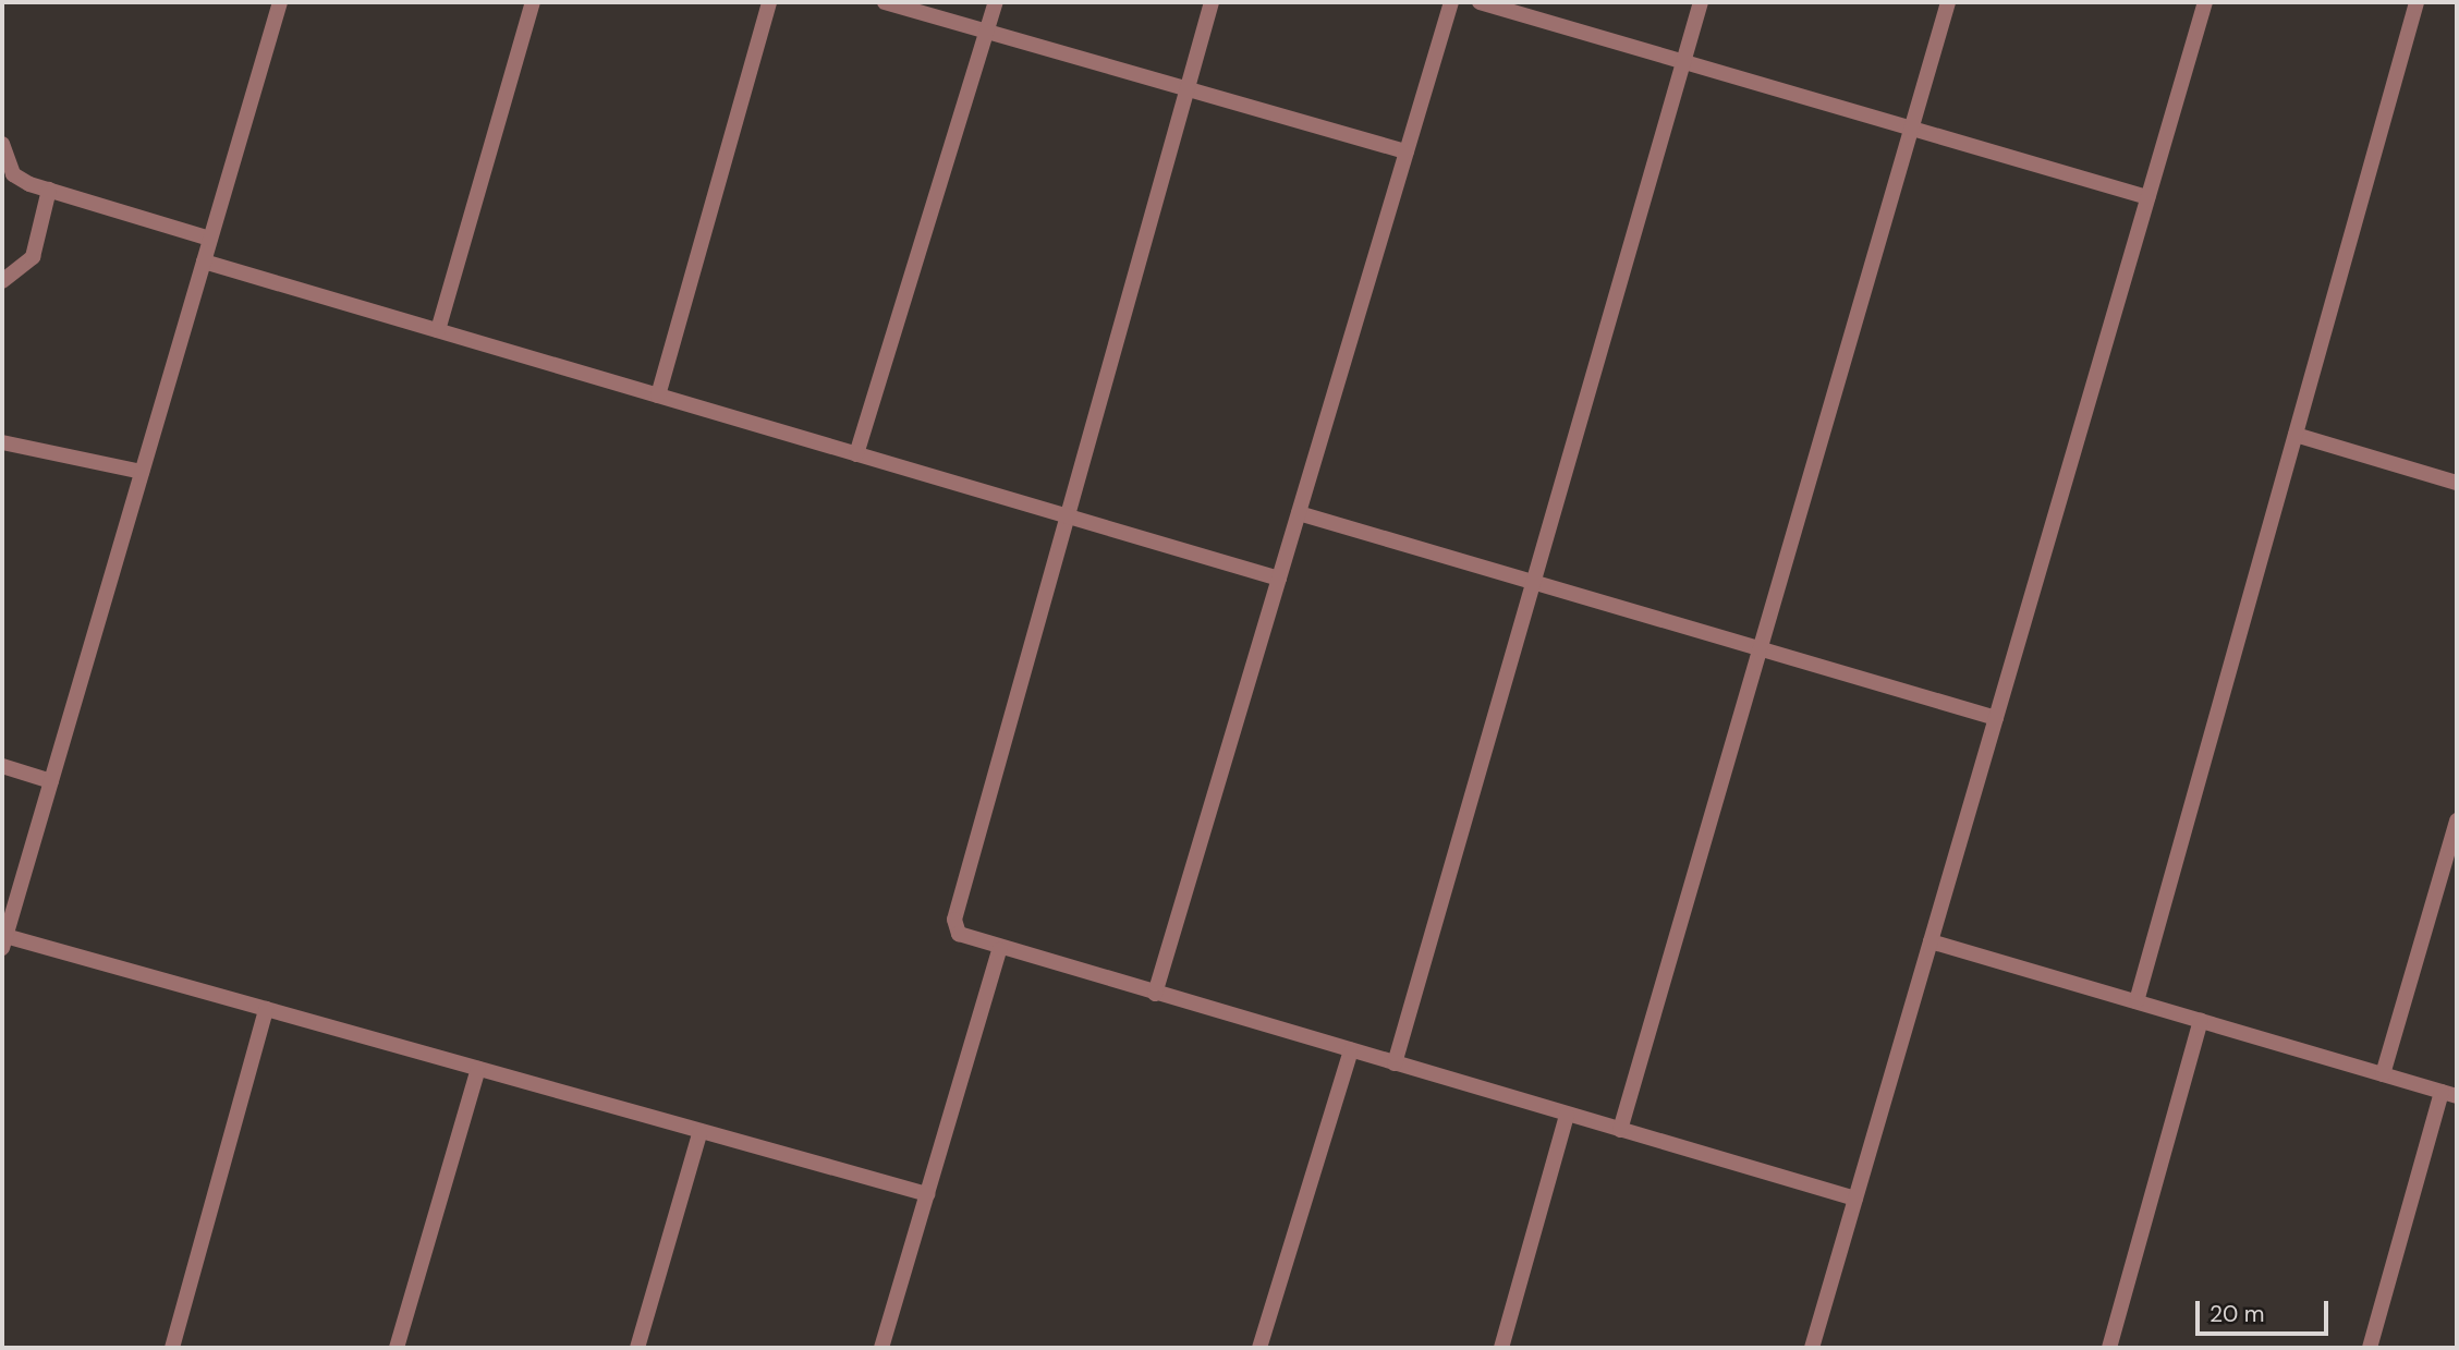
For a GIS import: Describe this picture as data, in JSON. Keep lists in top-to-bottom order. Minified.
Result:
{"scale_bar":"20 m"}
